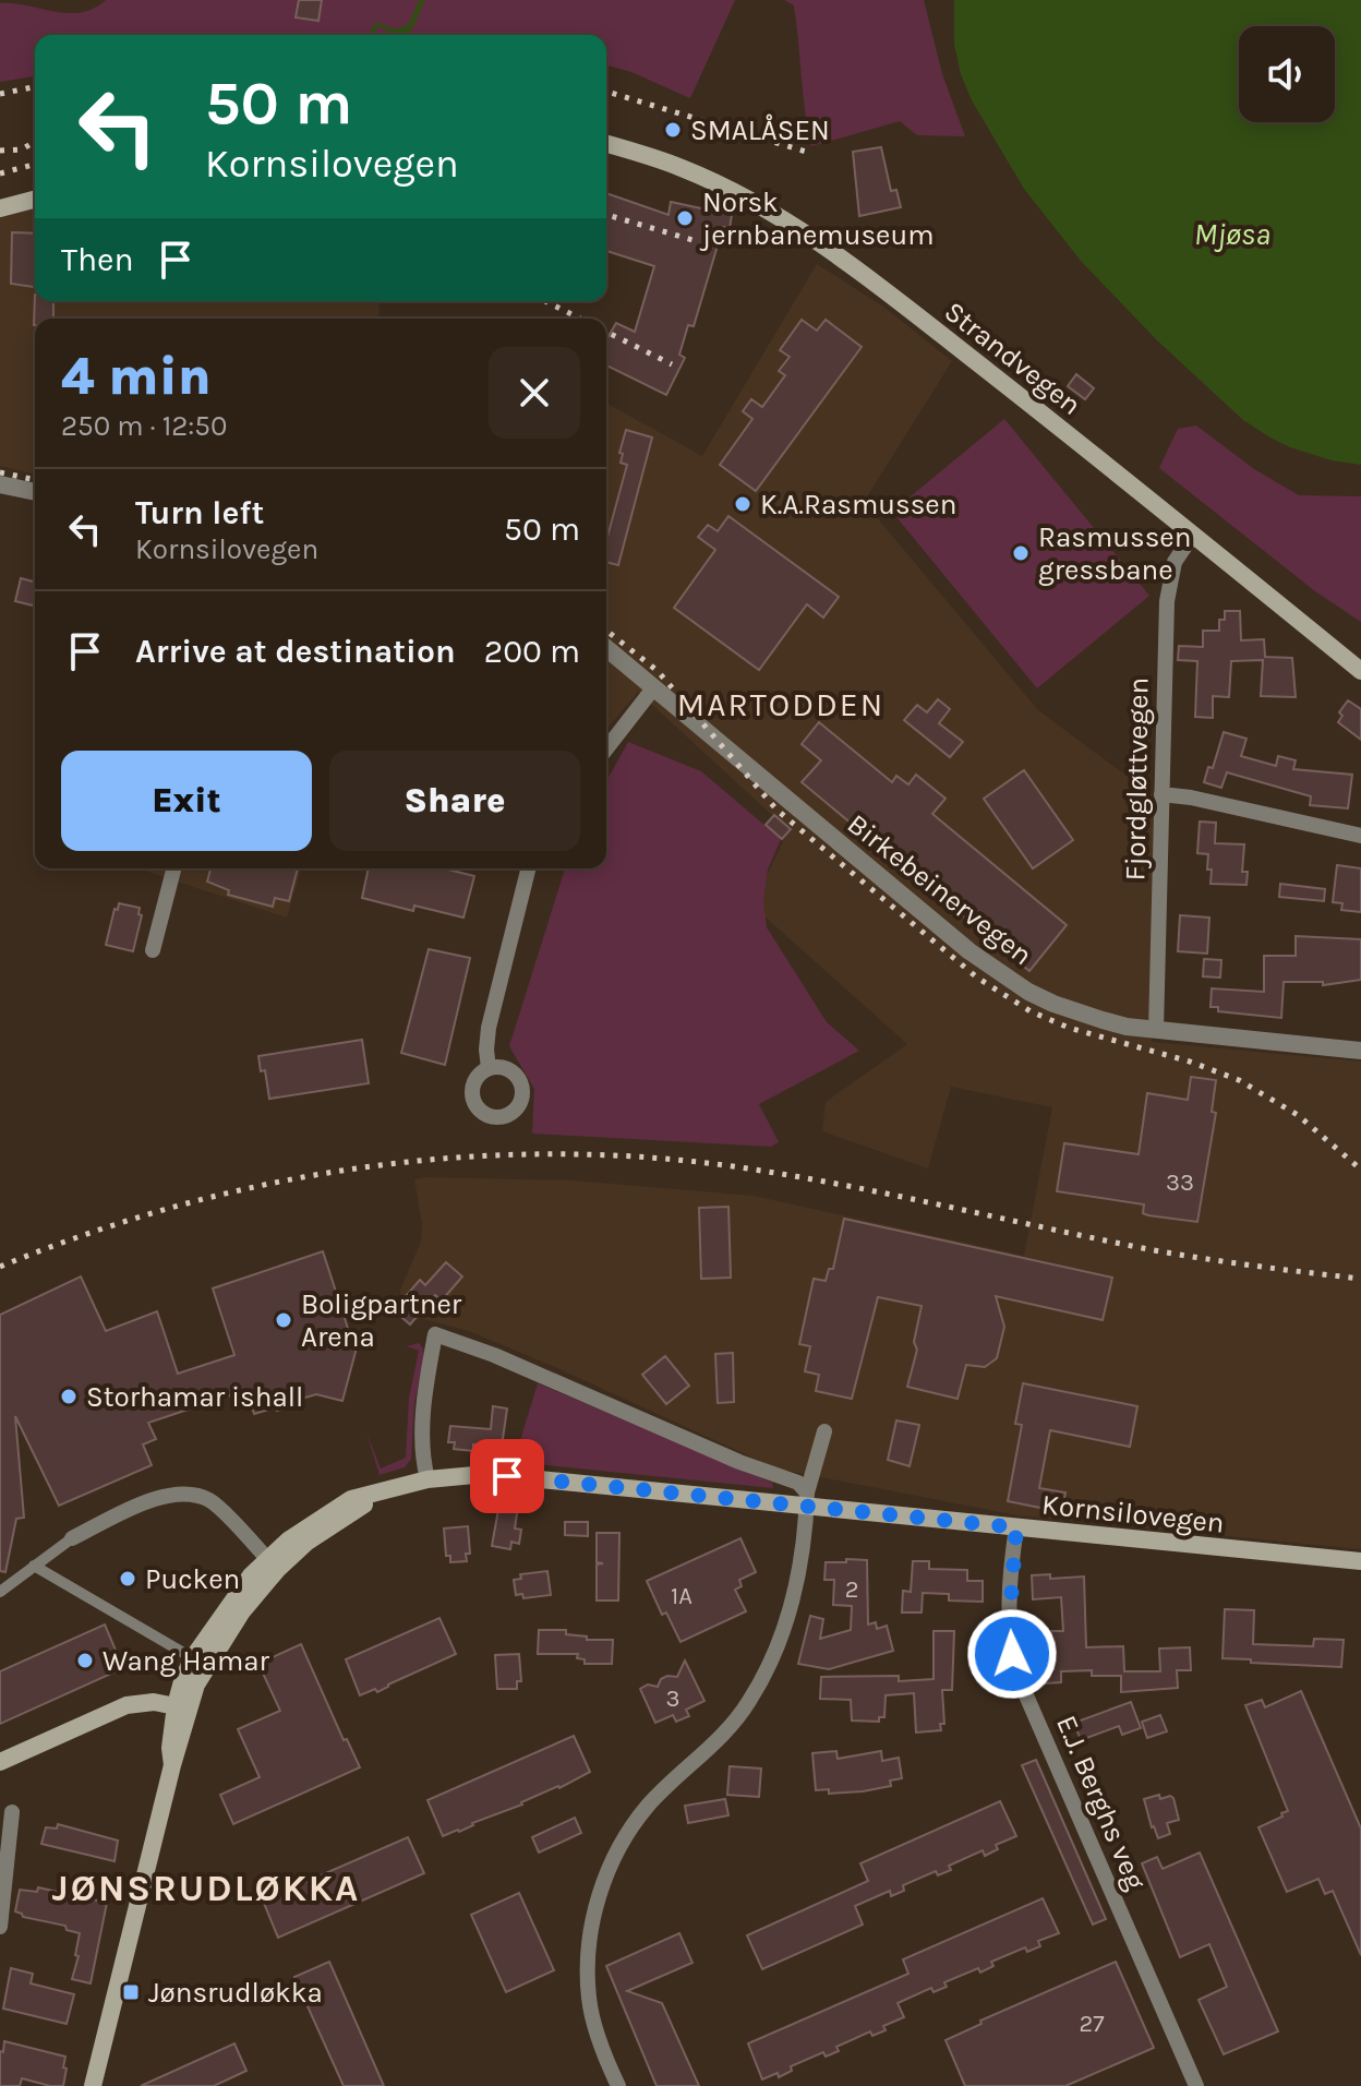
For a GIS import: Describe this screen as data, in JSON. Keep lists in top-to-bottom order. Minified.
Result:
{"streets":{"main road":["Strandvegen","Kornsilovegen"],"street":["Fjordgløttvegen","Birkebeinervegen","E.J. Berghs veg"]},"crossings":[["Strandvegen","Fjordgløttvegen"],["Fjordgløttvegen","Birkebeinervegen"],["Kornsilovegen","E.J. Berghs veg"]],"districts":["MARTODDEN","JØNSRUDLØKKA"],"water":["Mjøsa"],"places":{"other":["SMALÅSEN","Norsk jernbanemuseum","K.A.Rasmussen","Rasmussen gressbane","Boligpartner Arena","Storhamar ishall","Pucken","Wang Hamar"],"transit":["Jønsrudløkka"]},"house_numbers":["33","2","1A","3","27"],"page":{"turn":["50 m","Kornsilovegen"],"then":"Then","heading":["4 min","250 m · 12:50"],"list":[{"name":"Turn left","note":"Kornsilovegen","value":"50 m"},{"name":"Arrive at destination","value":"200 m"}],"buttons":["Exit","Share"]}}
